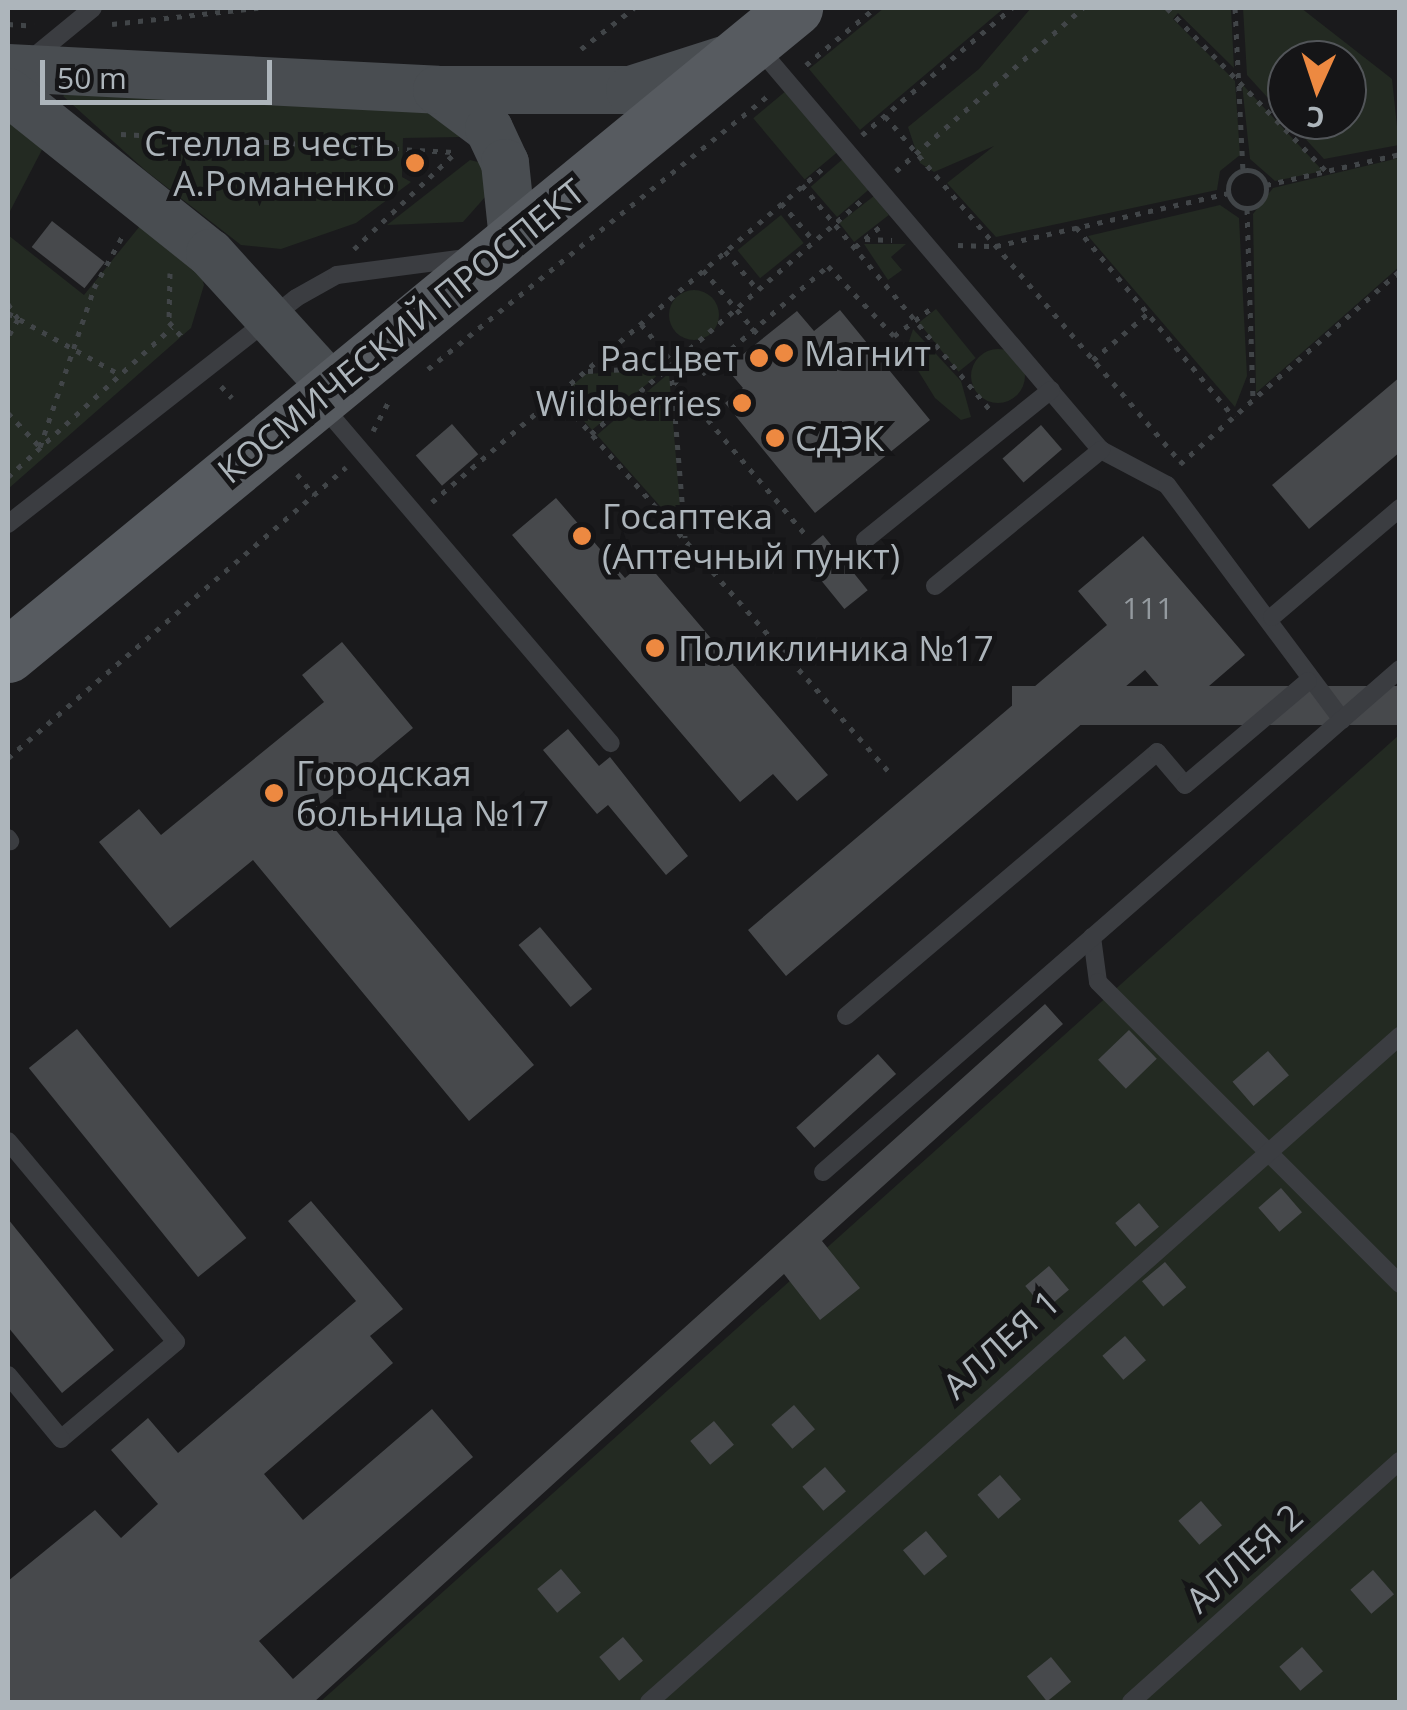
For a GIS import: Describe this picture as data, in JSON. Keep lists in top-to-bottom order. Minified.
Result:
{"streets":{"main road":["КОСМИЧЕСКИЙ ПРОСПЕКТ"],"lane":["АЛЛЕЯ 1","АЛЛЕЯ 2"]},"places":["Стелла в честь А.Романенко","Магнит","РасЦвет","Wildberries","СДЭК","Госаптека (Аптечный пункт)","Поликлиника №17","Городская больница №17"],"house_numbers":["111"],"scale_bar":"50 m","north":"bottom"}
